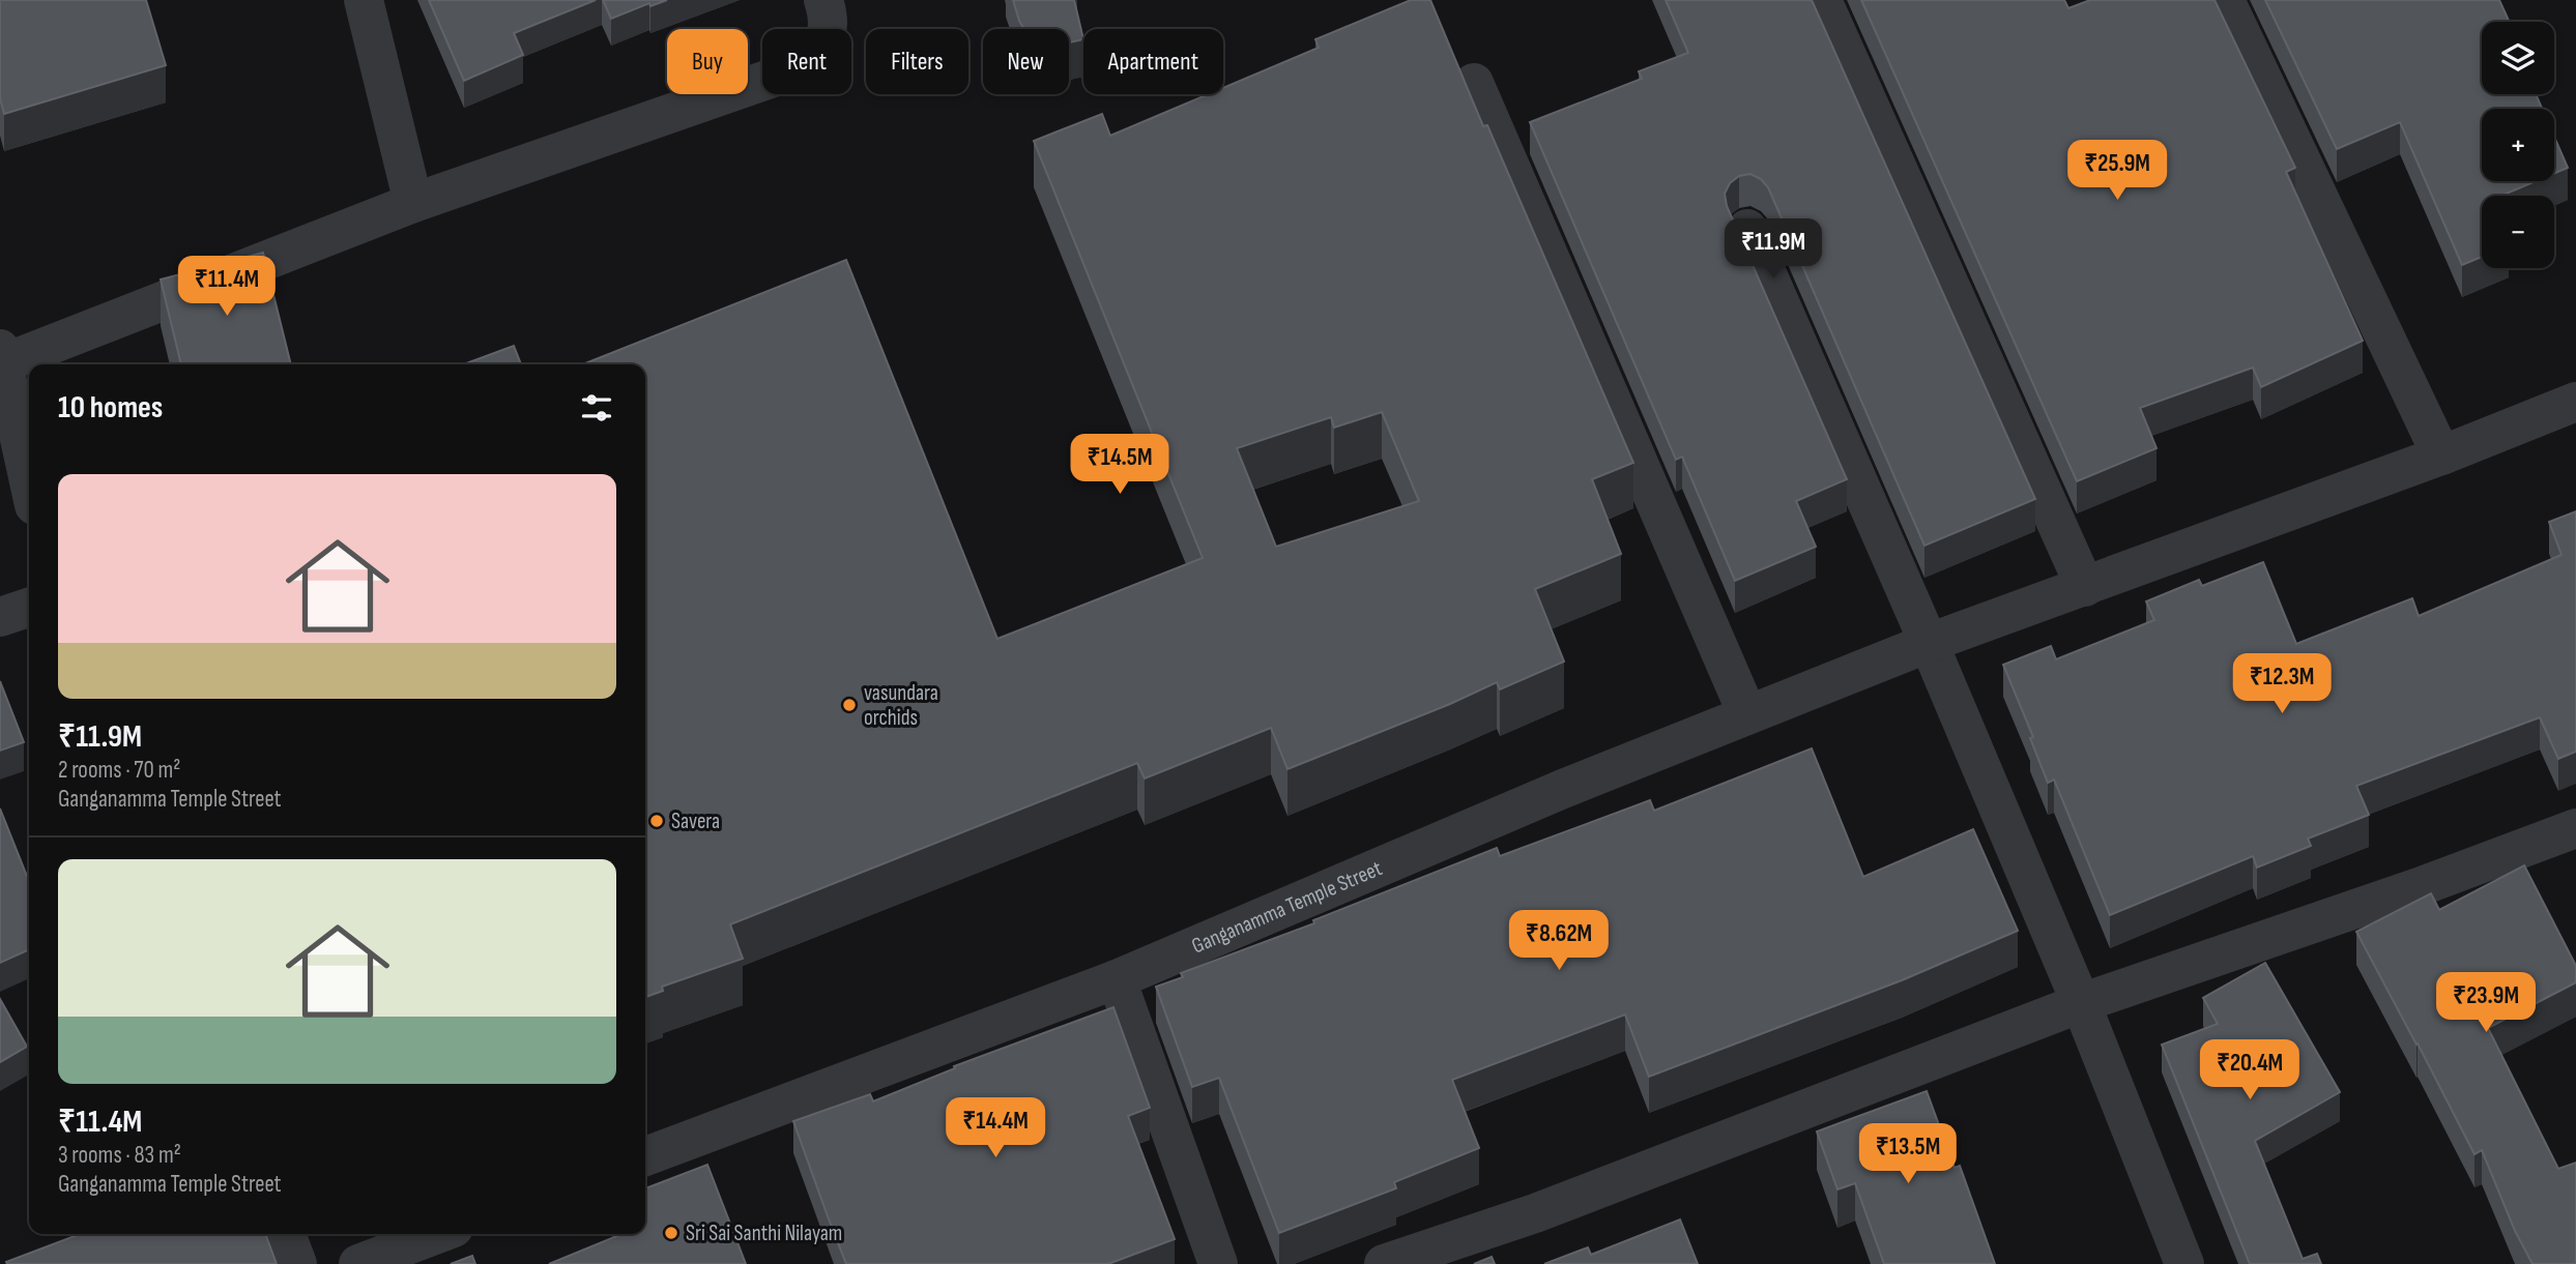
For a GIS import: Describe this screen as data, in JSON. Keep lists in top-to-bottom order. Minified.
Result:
{"streets":{"street":["Ganganamma Temple Street"]},"places":["vasundara orchids","Savera","Sri Sai Santhi Nilayam"],"page":{"map_buttons":["+","−"],"chip":["Buy","Rent","Filters","New","Apartment"],"price":["₹25.9M","₹11.9M","₹11.4M","₹14.5M","₹12.3M","₹8.62M","₹23.9M","₹20.4M","₹14.4M","₹13.5M"],"heading":"10 homes","list":[{"name":"₹11.9M","note":"2 rooms · 70 m² · Ganganamma Temple Street"},{"name":"₹11.4M","note":"3 rooms · 83 m² · Ganganamma Temple Street"}]}}
